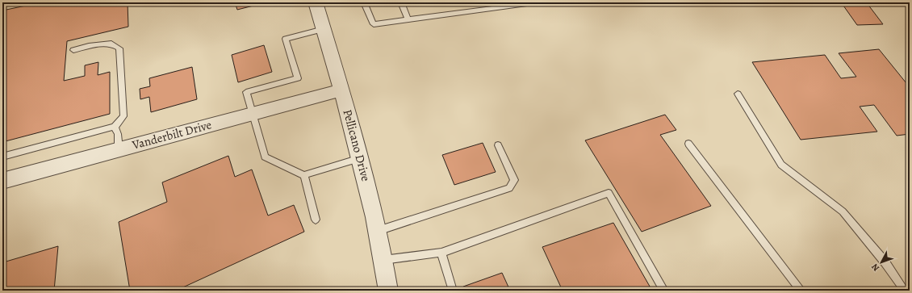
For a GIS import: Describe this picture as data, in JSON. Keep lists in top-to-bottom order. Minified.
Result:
{"streets":{"street":["Vanderbilt Drive","Pellicano Drive"]},"crossings":[["Vanderbilt Drive","Pellicano Drive"]],"north":"bottom left"}
